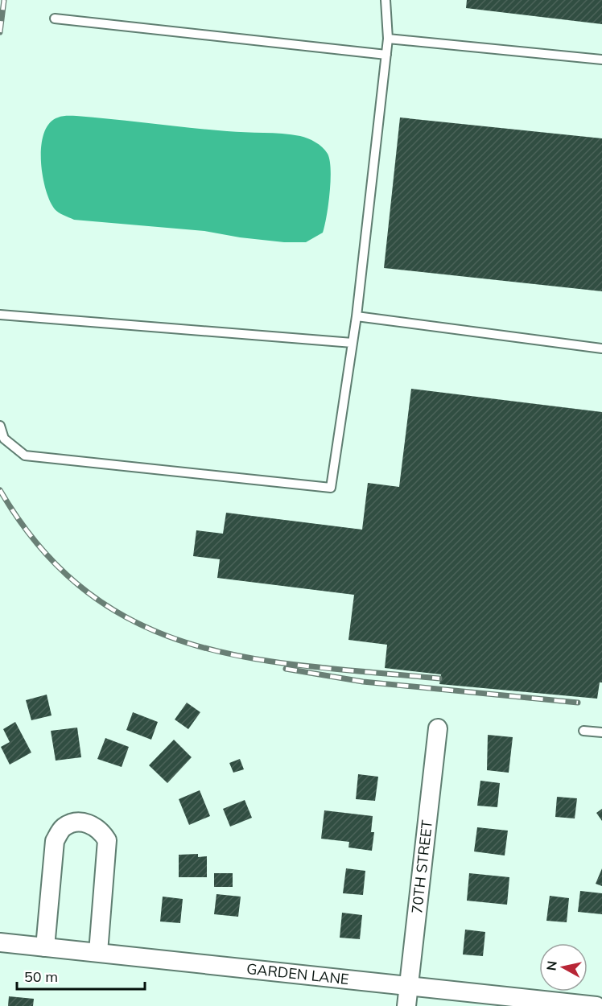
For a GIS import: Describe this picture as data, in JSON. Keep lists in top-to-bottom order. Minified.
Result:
{"streets":{"street":["70TH STREET","GARDEN LANE"]},"crossings":[["70TH STREET","GARDEN LANE"]],"scale_bar":"50 m","north":"left"}
